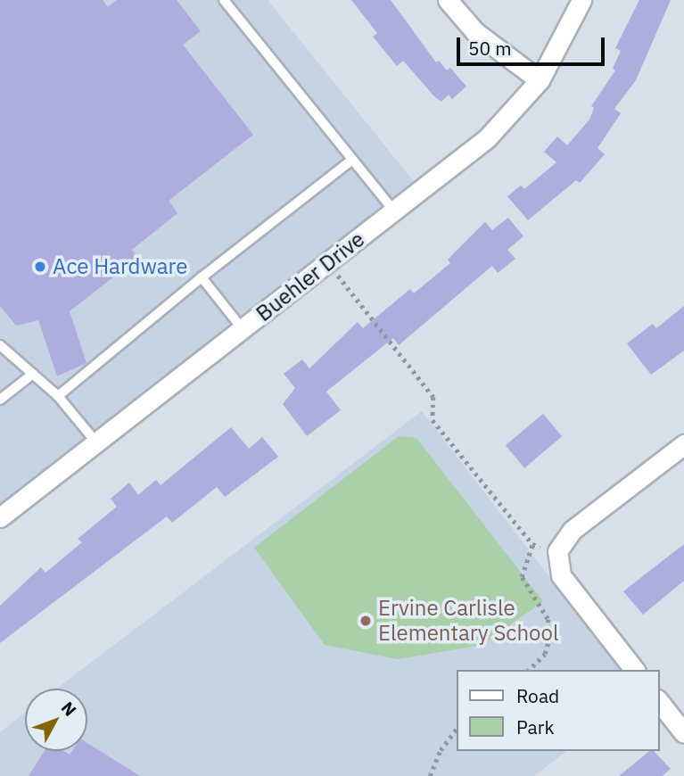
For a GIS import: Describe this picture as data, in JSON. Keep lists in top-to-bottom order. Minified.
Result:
{"streets":{"street":["Buehler Drive"]},"places":["Ace Hardware","Ervine Carlisle Elementary School"],"legend":["Road","Park"],"scale_bar":"50 m","north":"top right"}
